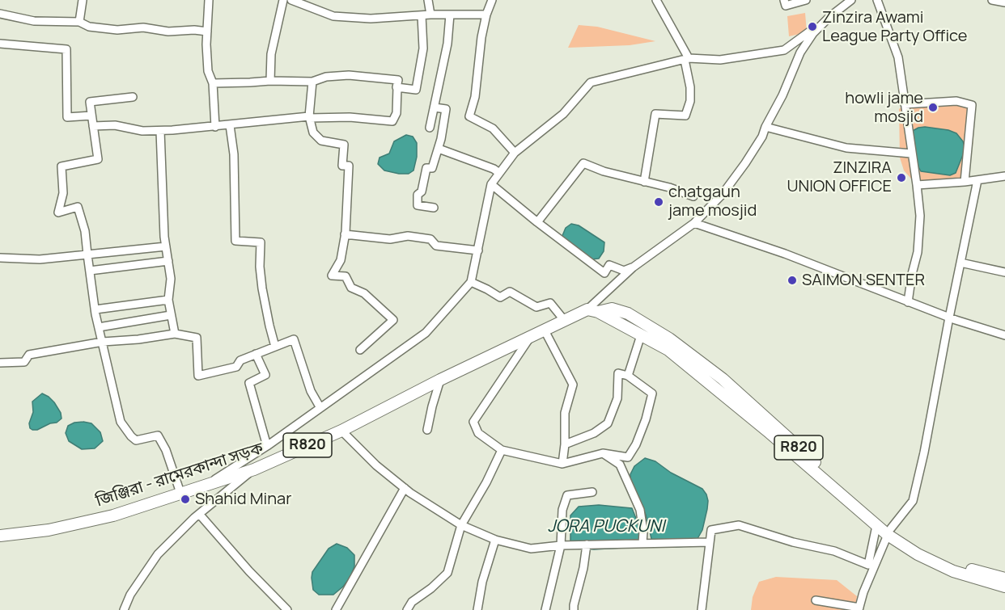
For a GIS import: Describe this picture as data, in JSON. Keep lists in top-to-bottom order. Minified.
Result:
{"streets":{"main road":["R820","জিঞ্জিরা - রামেরকান্দা সড়ক"]},"water":["JORA PUCKUNI"],"places":["Zinzira Awami League Party Office","howli jame mosjid","ZINZIRA UNION OFFICE","chatgaun jame mosjid","SAIMON SENTER","Shahid Minar"]}
